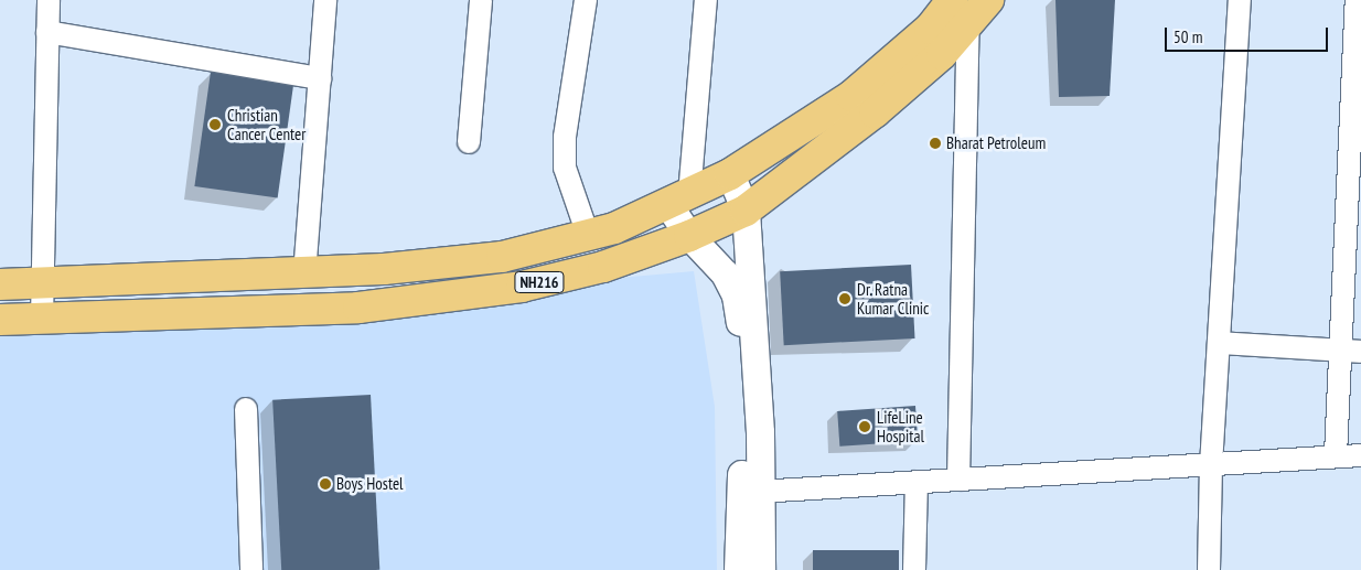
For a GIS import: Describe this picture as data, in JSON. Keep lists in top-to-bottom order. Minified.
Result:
{"streets":{"highway":["NH216"]},"places":["Christian Cancer Center","Bharat Petroleum","Dr. Ratna Kumar Clinic","LifeLine Hospital","Boys Hostel"],"scale_bar":"50 m"}
